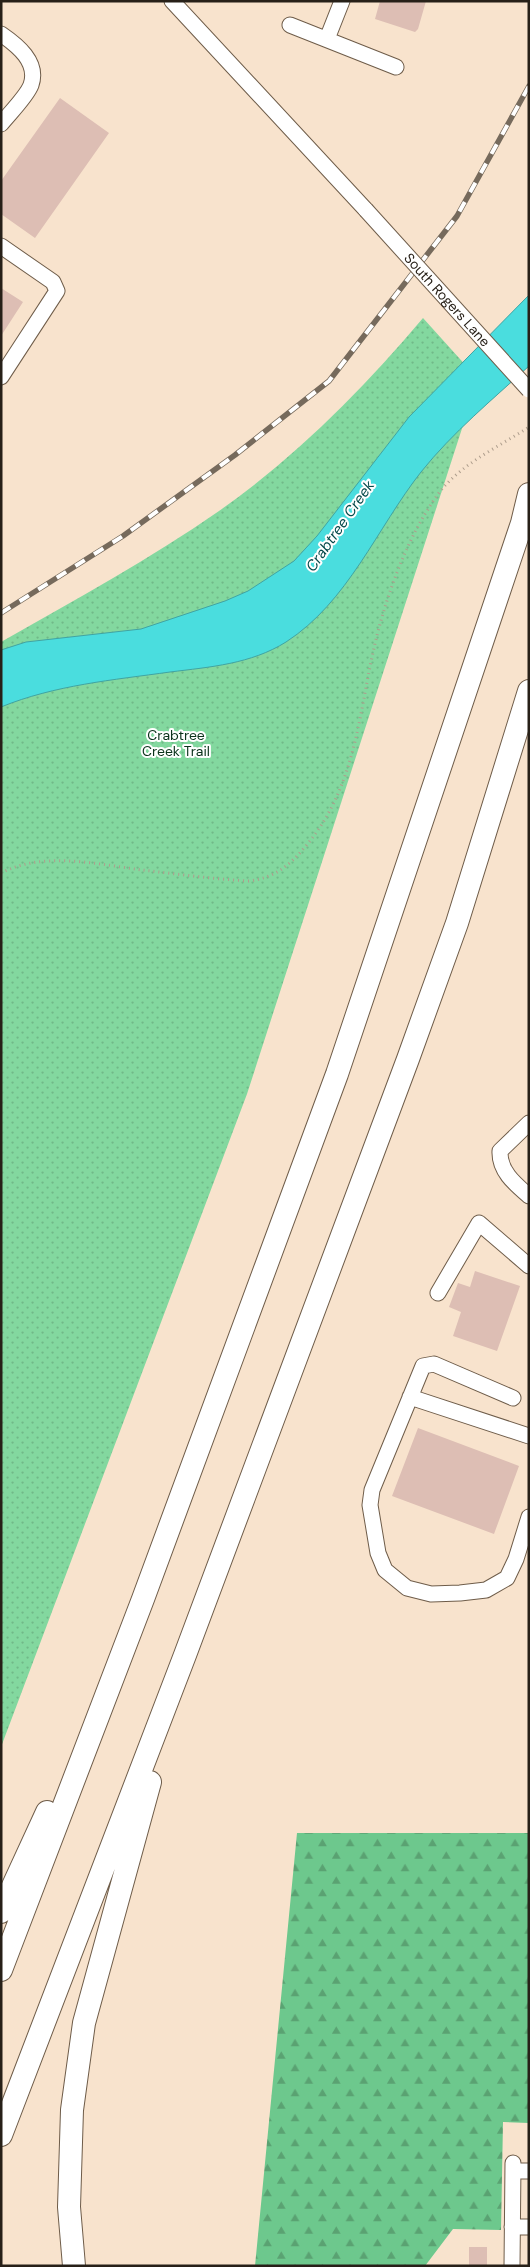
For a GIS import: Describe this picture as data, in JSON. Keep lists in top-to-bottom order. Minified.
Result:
{"streets":{"street":["South Rogers Lane"]},"water":["Crabtree Creek"],"parks":["Crabtree Creek Trail"]}
